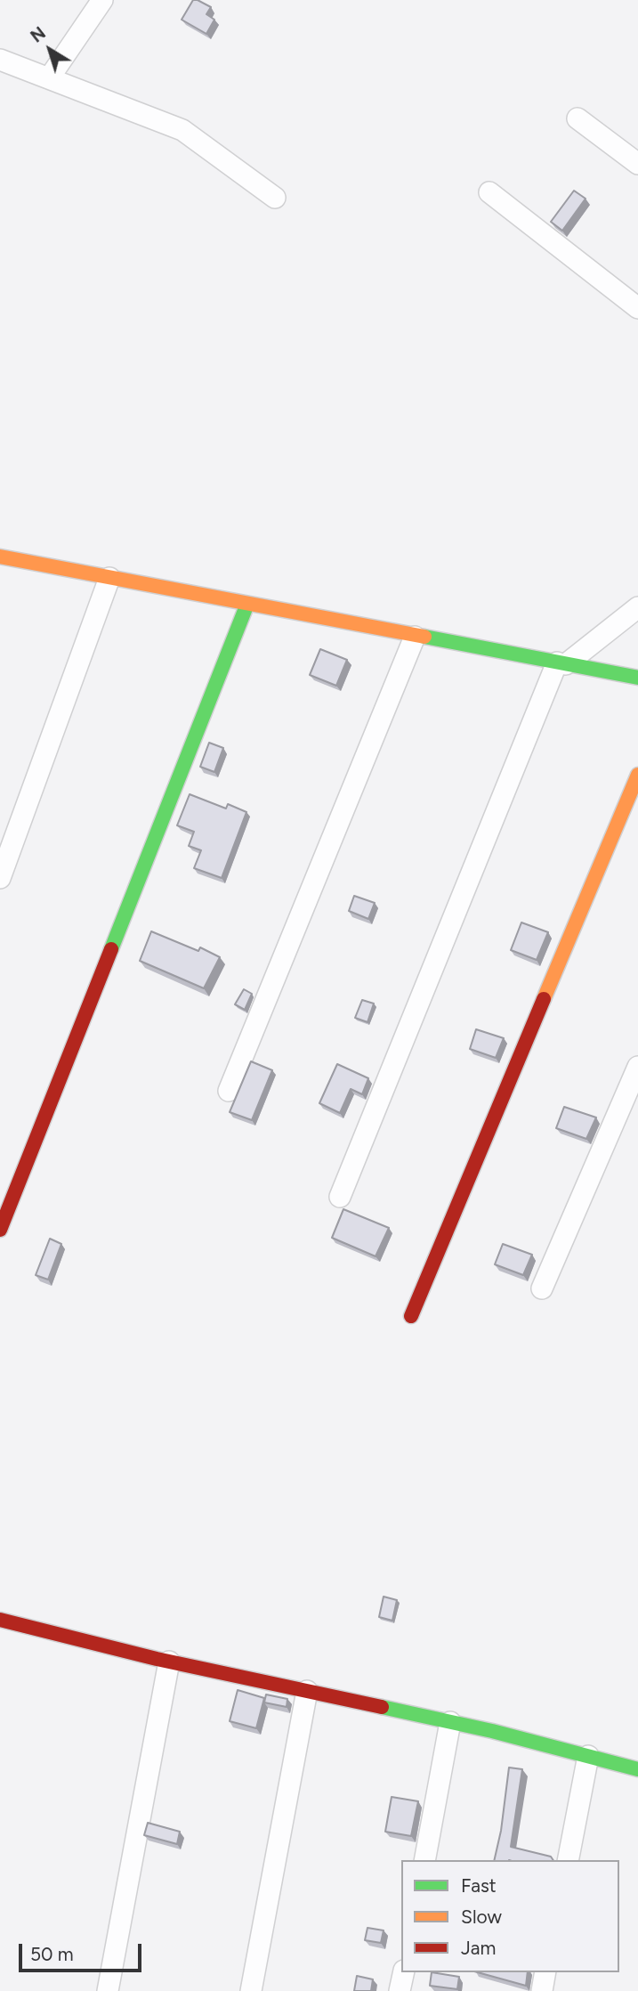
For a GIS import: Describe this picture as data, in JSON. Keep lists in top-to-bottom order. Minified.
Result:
{"legend":["Fast","Slow","Jam"],"scale_bar":"50 m","north":"top left"}
